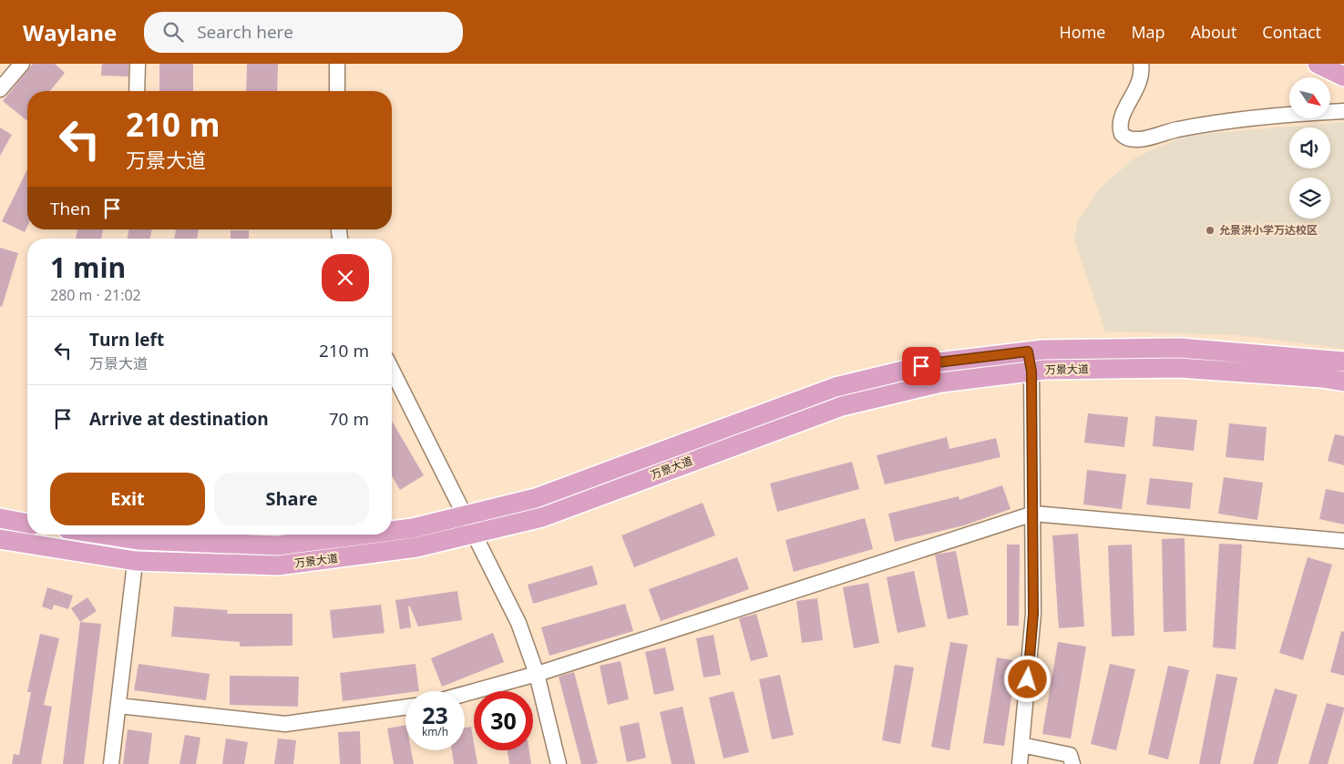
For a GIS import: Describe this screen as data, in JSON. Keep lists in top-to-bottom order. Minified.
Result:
{"streets":{"main road":["万景大道"]},"places":["允景洪小学万达校区"],"north":"bottom right","page":{"header":"Waylane","search":"Search here","nav":["Home","Map","About","Contact"],"turn":["210 m","万景大道"],"then":"Then","heading":["1 min","280 m · 21:02"],"list":[{"name":"Turn left","note":"万景大道","value":"210 m"},{"name":"Arrive at destination","value":"70 m"}],"buttons":["Exit","Share"],"speed":"23 km/h","limit":"30"}}
